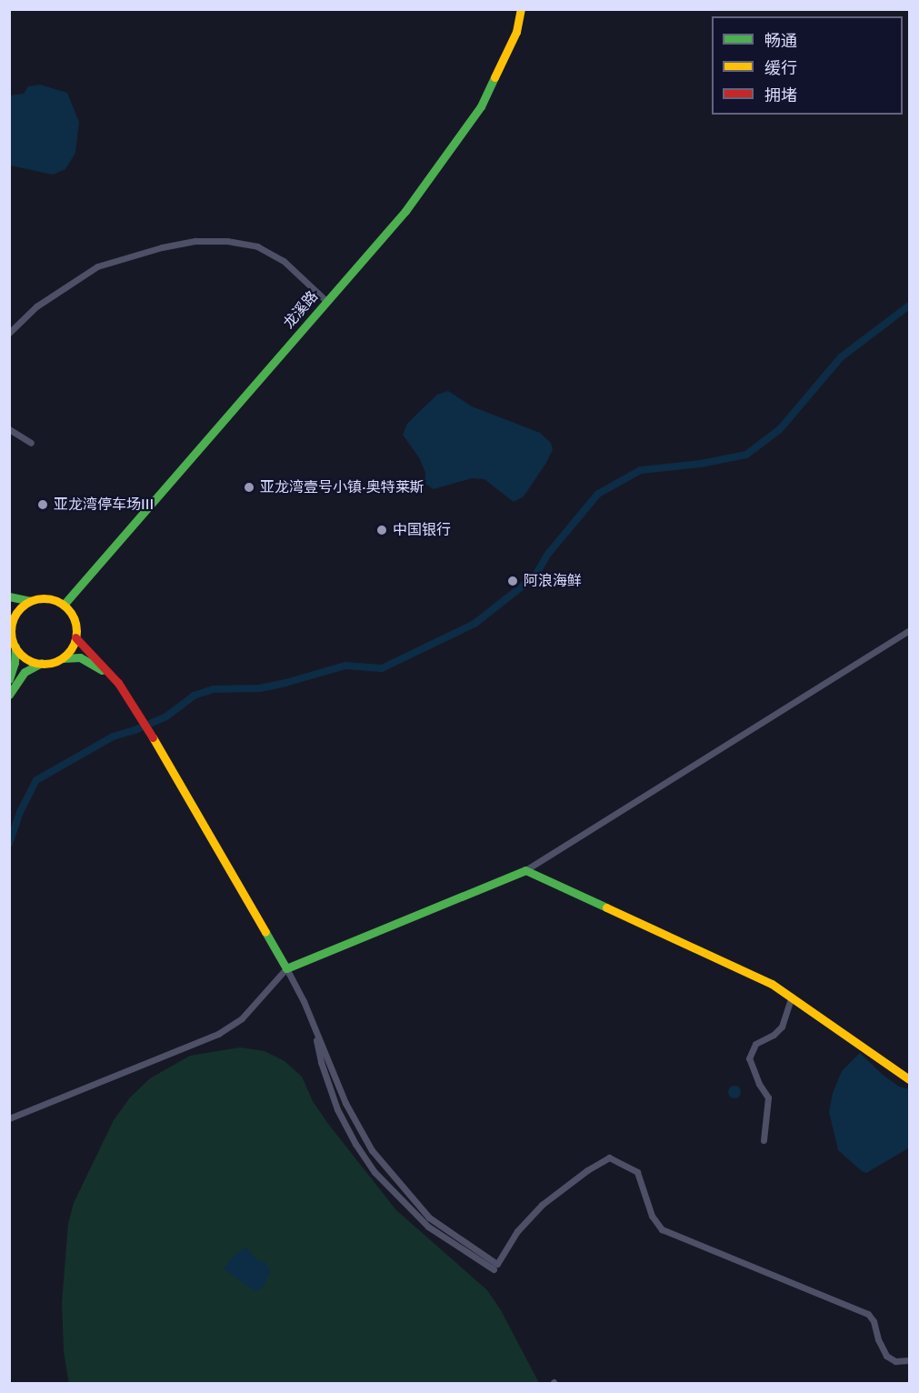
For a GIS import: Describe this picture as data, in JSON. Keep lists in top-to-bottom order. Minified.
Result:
{"streets":{"street":["龙溪路"]},"places":["亚龙湾壹号小镇·奥特莱斯","亚龙湾停车场III","中国银行","阿浪海鲜"],"legend":["畅通","缓行","拥堵"]}
